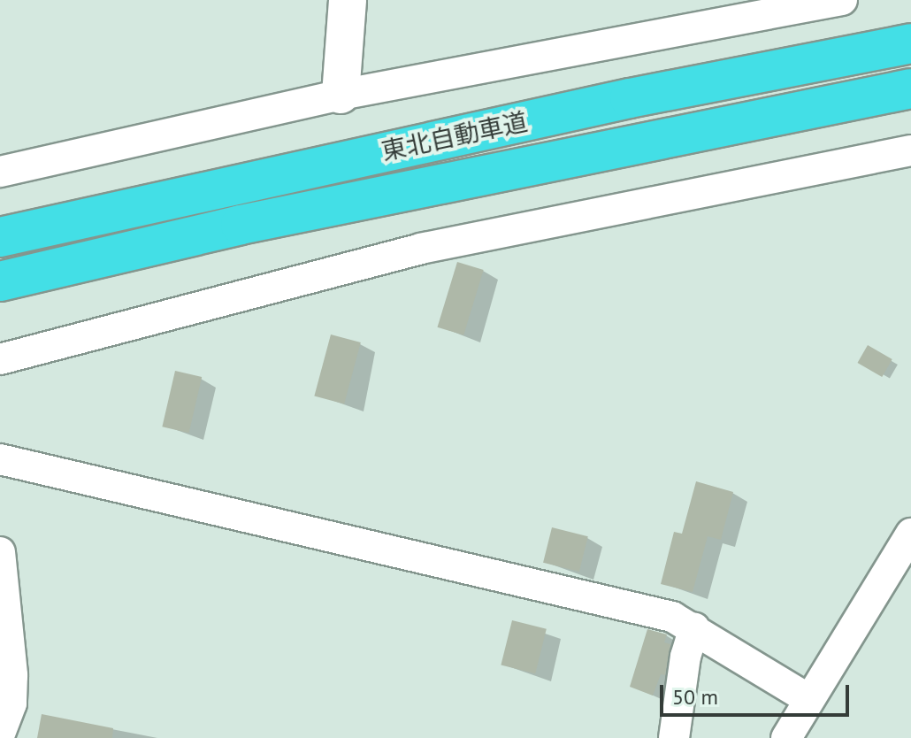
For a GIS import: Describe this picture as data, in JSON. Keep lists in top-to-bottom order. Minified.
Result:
{"streets":{"highway":["東北自動車道"]},"scale_bar":"50 m"}
